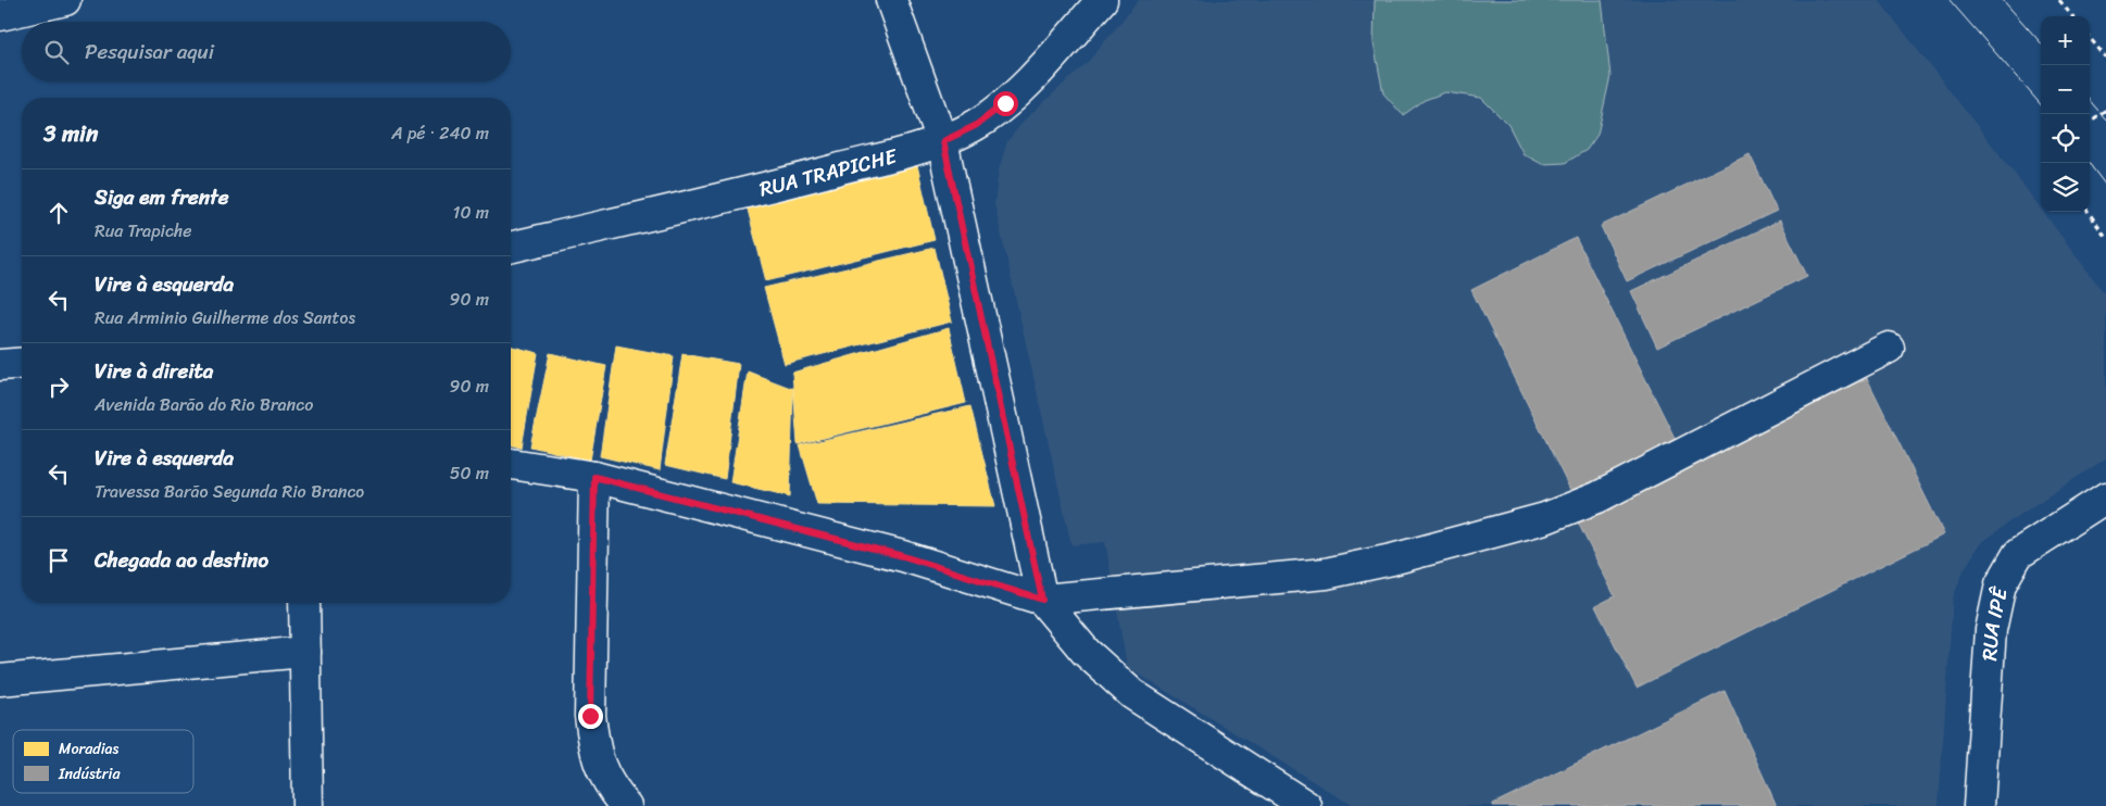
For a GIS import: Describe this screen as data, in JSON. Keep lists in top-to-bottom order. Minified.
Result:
{"streets":{"street":["RUA TRAPICHE","RUA IPÊ"]},"legend":["Moradias","Indústria"],"page":{"map_buttons":["+","−"],"search":"Pesquisar aqui","heading":["3 min","A pé · 240 m"],"list":[["Siga em frente","Rua Trapiche","10 m"],["Vire à esquerda","Rua Arminio Guilherme dos Santos","90 m"],["Vire à direita","Avenida Barão do Rio Branco","90 m"],["Vire à esquerda","Travessa Barão Segunda Rio Branco","50 m"],"Chegada ao destino"]}}
